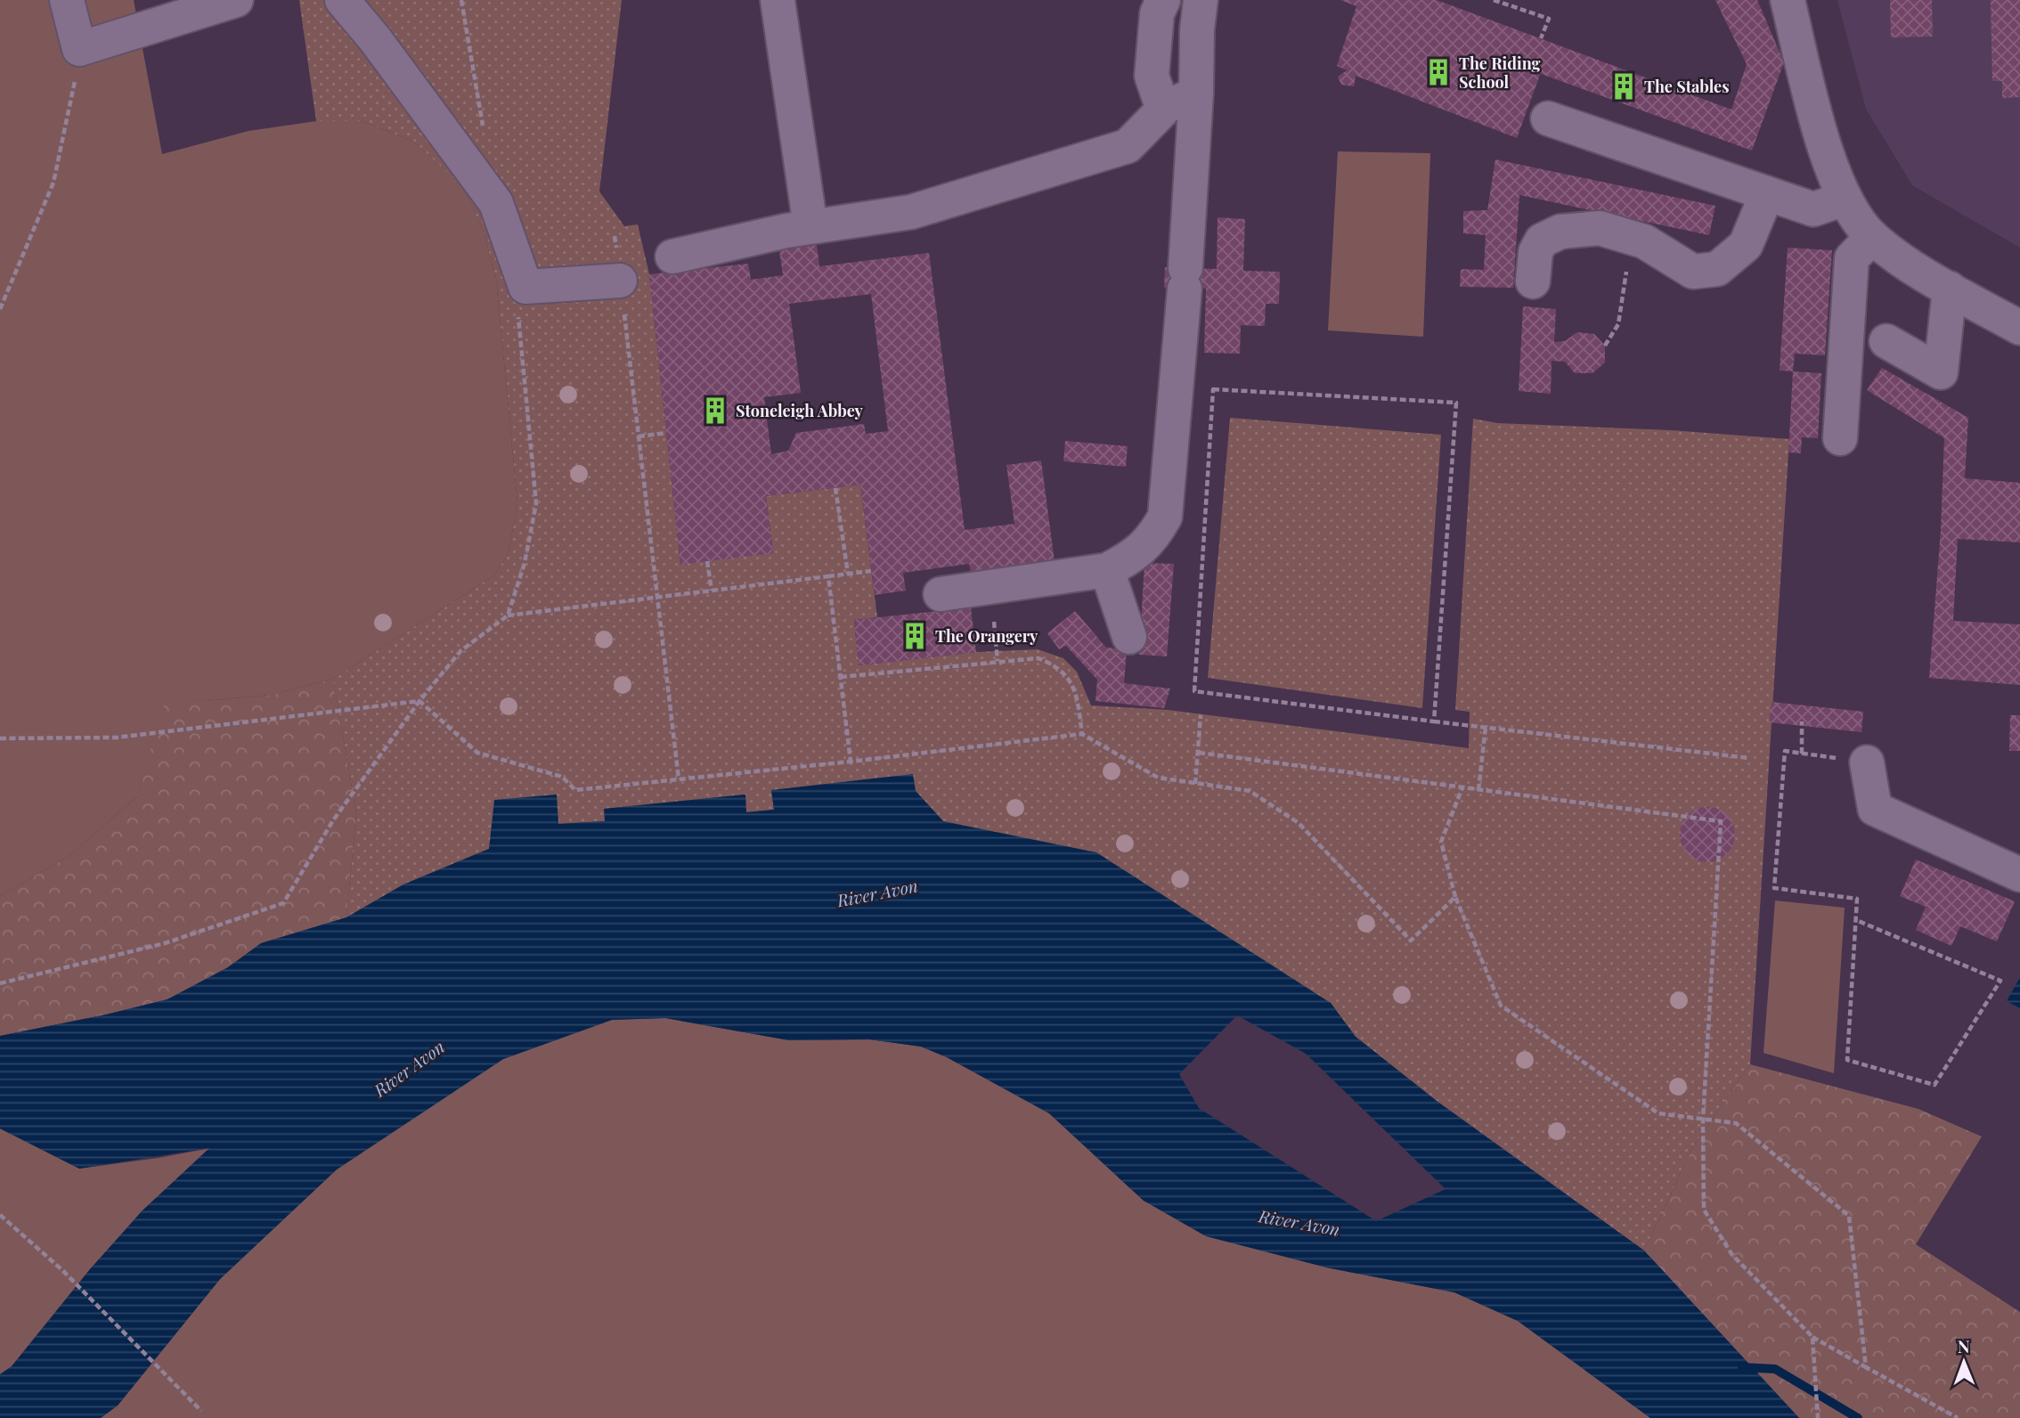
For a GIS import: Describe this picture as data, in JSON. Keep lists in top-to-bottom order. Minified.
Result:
{"water":["River Avon"],"places":{"building":["The Riding School","The Stables","Stoneleigh Abbey","The Orangery"]},"north":"top"}
